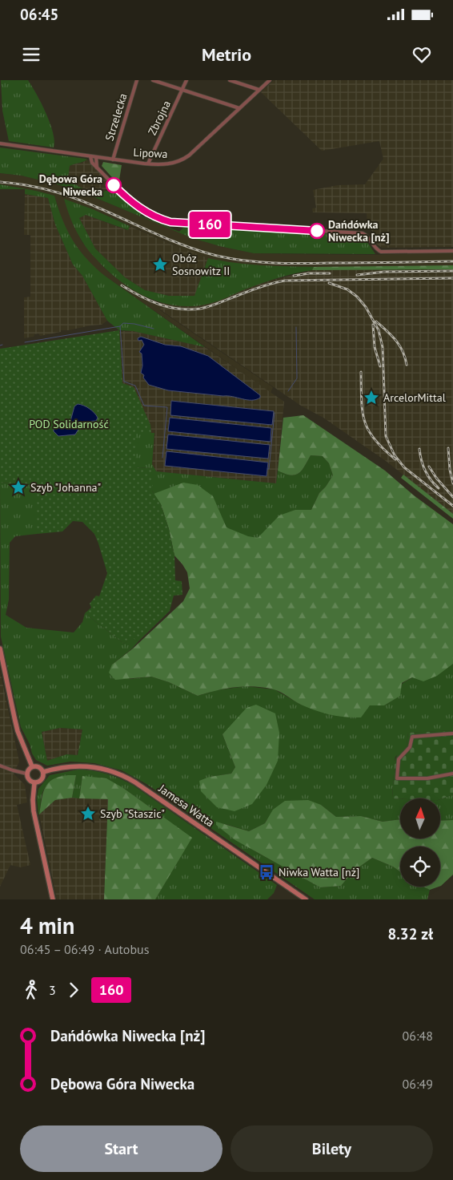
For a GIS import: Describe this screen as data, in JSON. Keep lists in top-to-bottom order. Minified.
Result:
{"streets":{"street":["Strzelecka","Zbrojna","Lipowa","Jamesa Watta"]},"crossings":[["Strzelecka","Lipowa"],["Zbrojna","Lipowa"]],"parks":["POD Solidarność"],"places":{"other":["Dębowa Góra Niwecka","Dańdówka Niwecka [nż]"],"place":["Obóz Sosnowitz II","ArcelorMittal","Szyb \"Johanna\"","Szyb \"Staszic\""],"bus stop":["Niwka Watta [nż]"]},"lines":["bus line 160"],"north":"top","page":{"status":"06:45","header":"Metrio","on_map":"160","heading":["4 min","06:45 – 06:49 · Autobus","8.32 zł"],"legs":["3","160"],"list":[{"name":"Dańdówka Niwecka [nż]","value":"06:48"},{"name":"Dębowa Góra Niwecka","value":"06:49"}],"buttons":["Start","Bilety"]}}
